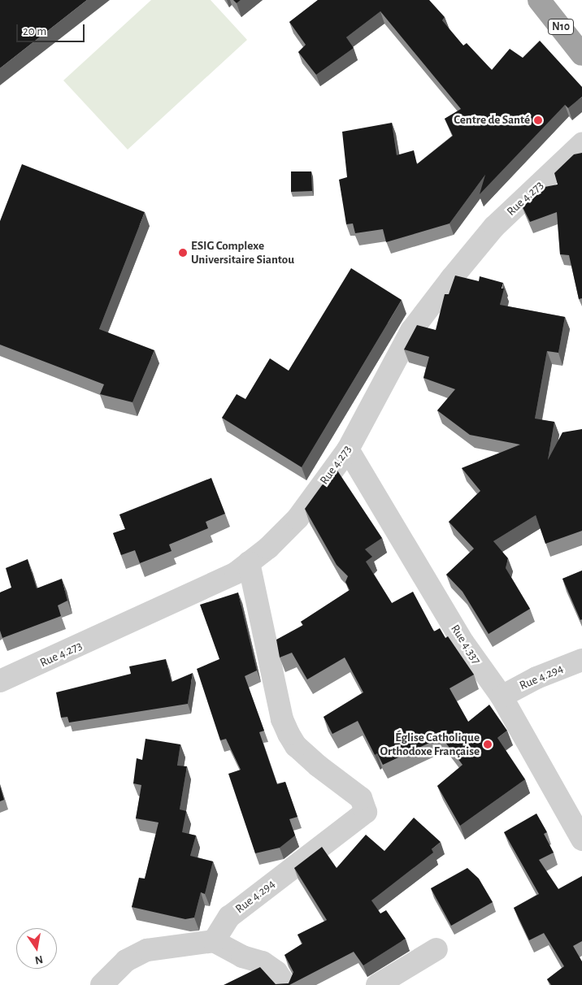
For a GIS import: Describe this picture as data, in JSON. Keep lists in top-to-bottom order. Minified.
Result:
{"streets":{"highway":["N10"],"street":["Rue 4.273","Rue 4.337","Rue 4.294"]},"crossings":[["Rue 4.273","Rue 4.337"],["Rue 4.273","Rue 4.294"],["Rue 4.337","Rue 4.294"]],"places":["Centre de Santé","ESIG Complexe Universitaire Siantou","Église Catholique Orthodoxe Française"],"scale_bar":"20 m","north":"bottom"}
